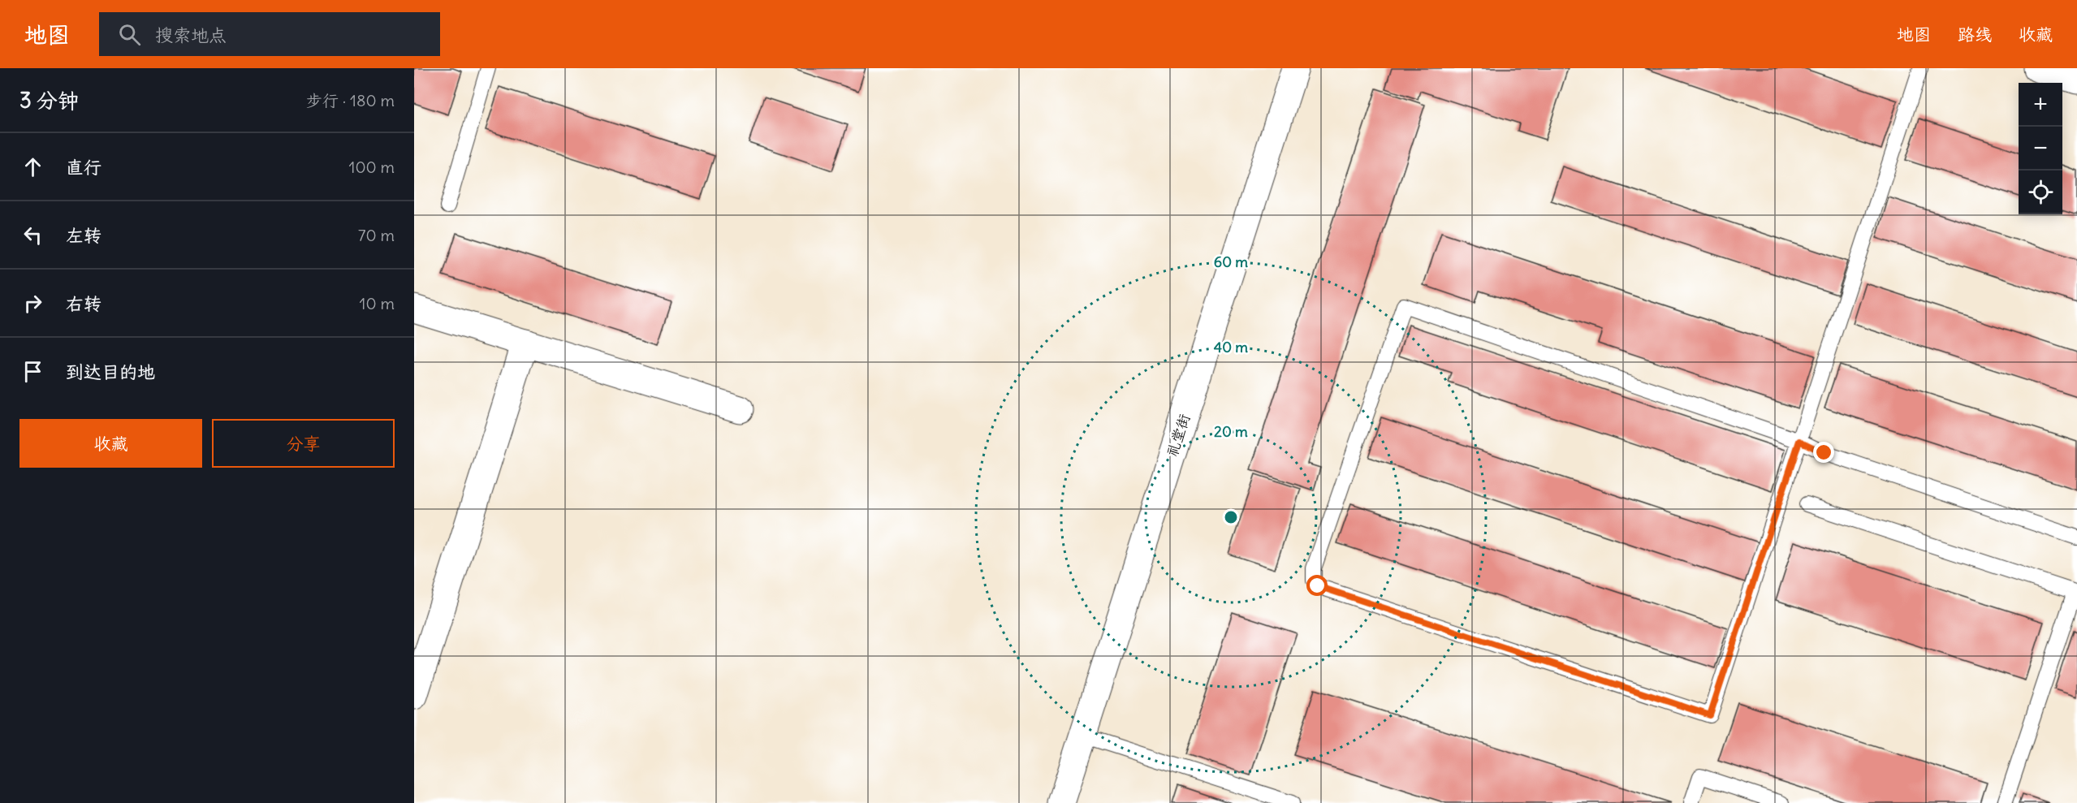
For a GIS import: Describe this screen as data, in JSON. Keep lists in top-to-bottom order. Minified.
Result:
{"streets":{"street":["礼堂街"]},"page":{"header":"地图","search":"搜索地点","nav":["地图","路线","收藏"],"heading":["3 分钟","步行 · 180 m"],"map_buttons":["+","−"],"list":[["直行","100 m"],["左转","70 m"],["右转","10 m"],"到达目的地"],"buttons":["收藏","分享"]},"rings":["60 m","40 m","20 m"]}
